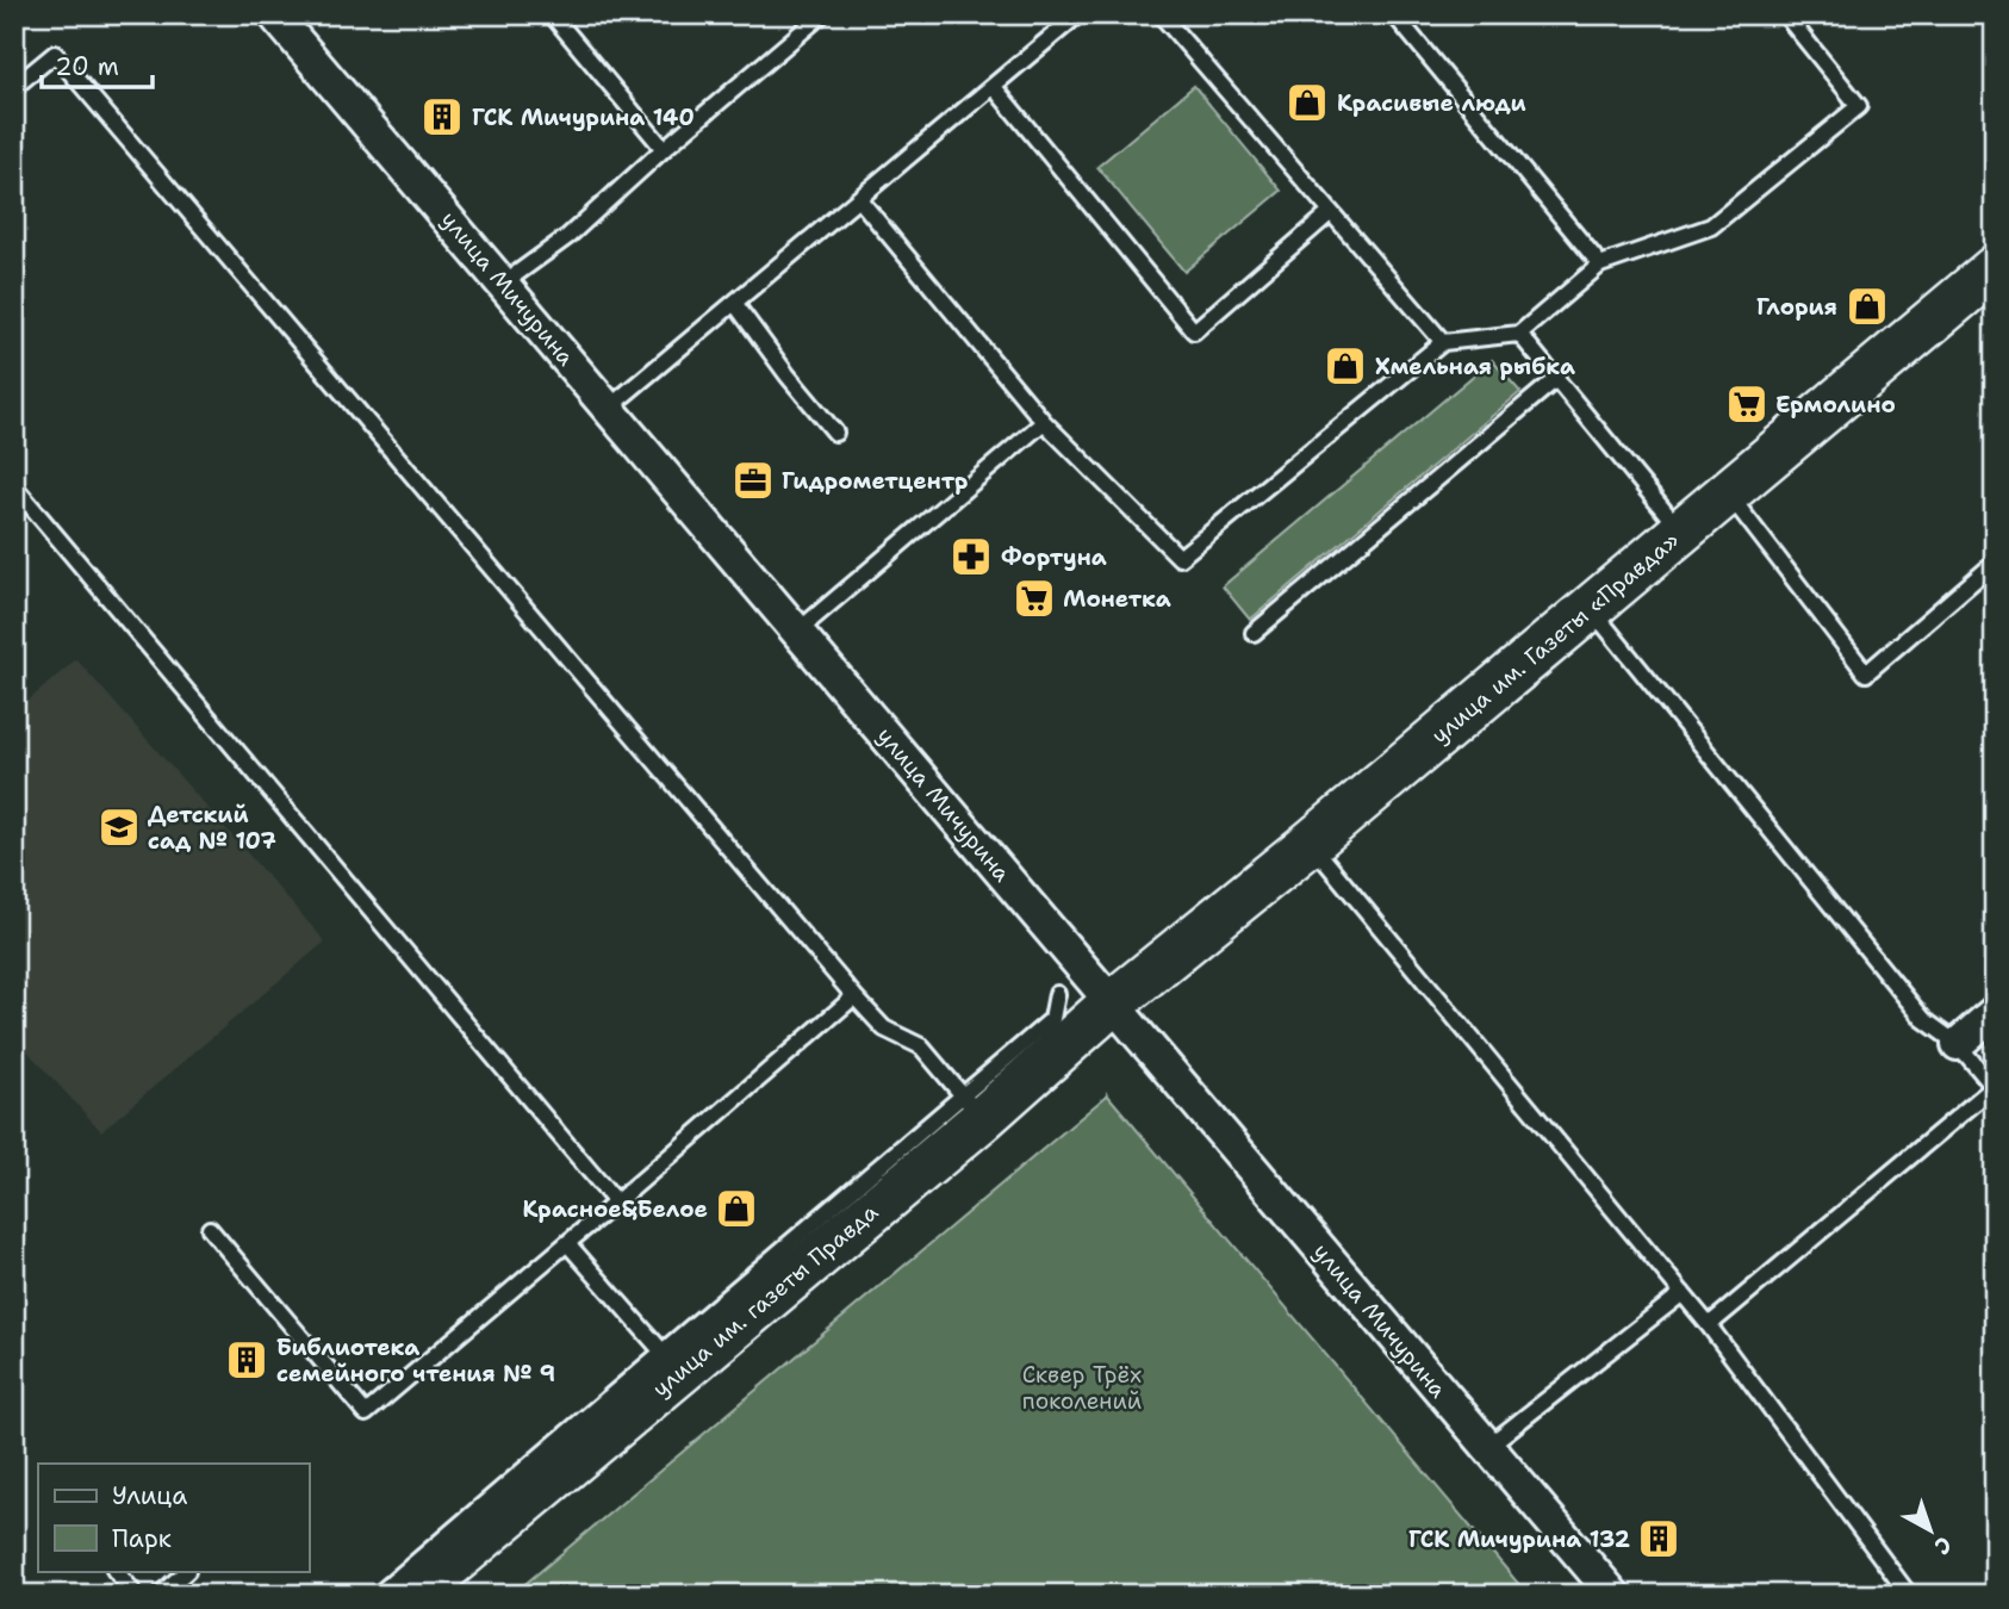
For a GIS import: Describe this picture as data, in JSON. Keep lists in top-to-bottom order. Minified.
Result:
{"streets":{"street":["улица Мичурина","улица им. Газеты «Правда»","улица им. газеты Правда"]},"crossings":[["улица Мичурина","улица им. Газеты «Правда»"],["улица Мичурина","улица им. газеты Правда"],["улица им. Газеты «Правда»","улица им. газеты Правда"]],"parks":["Сквер Трёх поколений"],"places":{"shop":["Красивые люди","Глория","Хмельная рыбка","Красное&Белое"],"building":["ГСК Мичурина 140","Библиотека семейного чтения № 9","ГСК Мичурина 132"],"supermarket":["Ермолино","Монетка"],"office":["Гидрометцентр"],"pharmacy":["Фортуна"],"school or university":["Детский сад № 107"]},"legend":["Улица","Парк"],"scale_bar":"20 m","north":"bottom right"}
